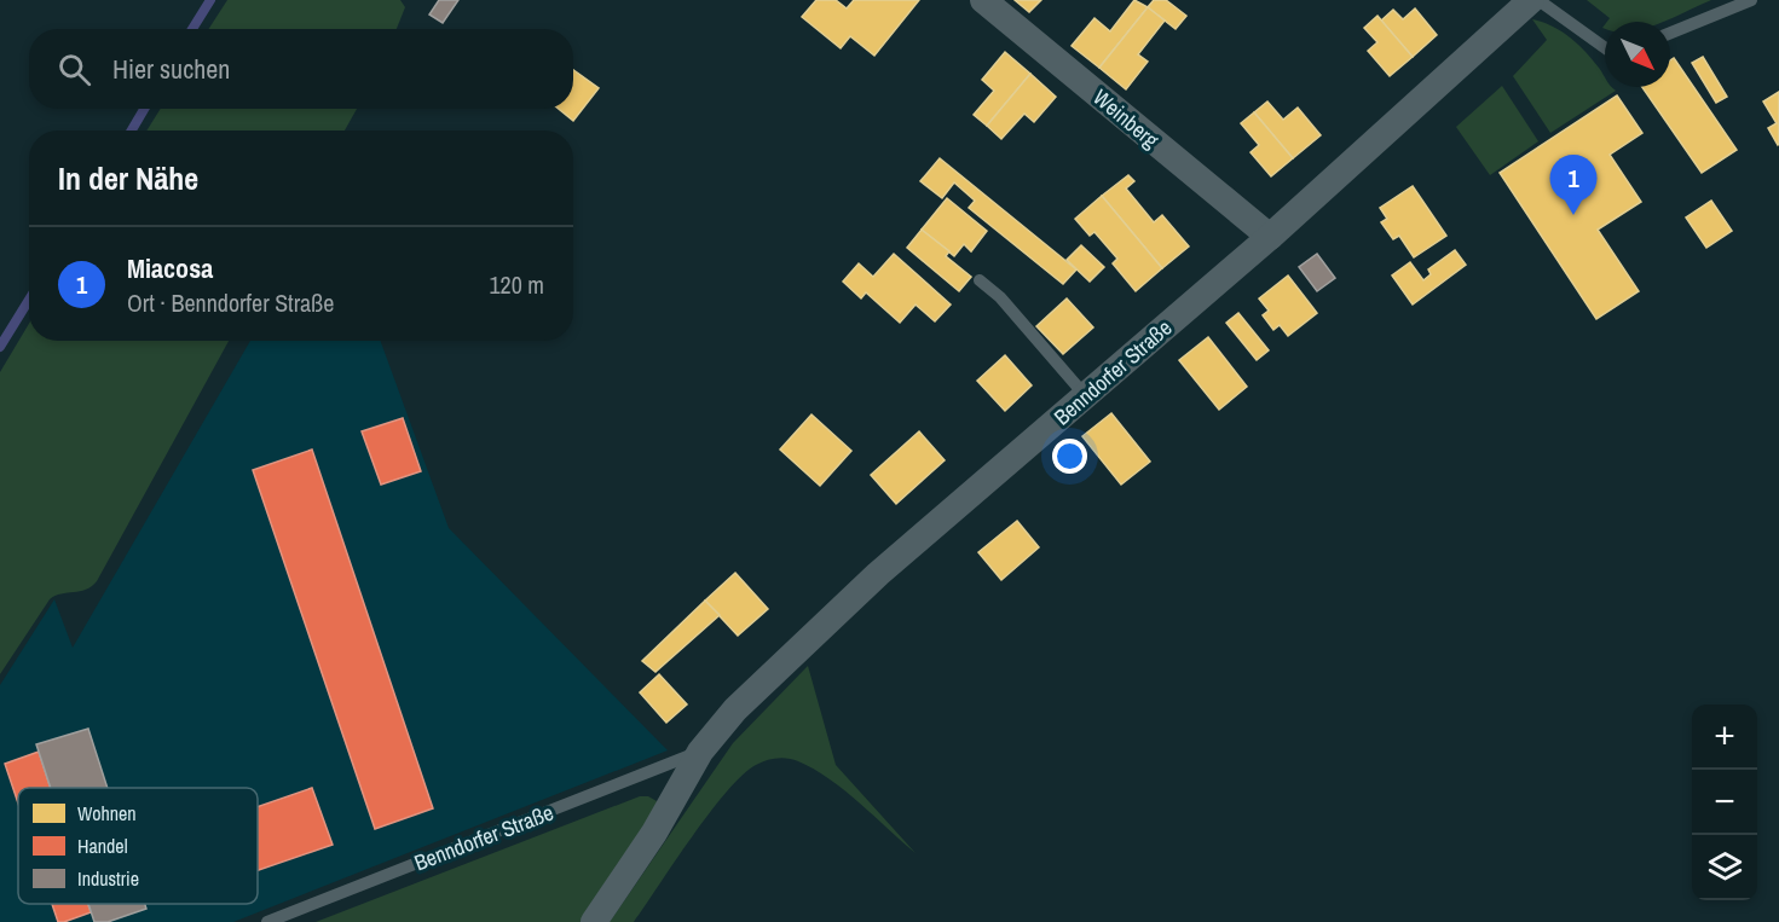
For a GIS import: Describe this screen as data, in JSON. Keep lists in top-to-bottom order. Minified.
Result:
{"streets":{"street":["Weinberg","Benndorfer Straße"]},"crossings":[["Weinberg","Benndorfer Straße"]],"legend":["Wohnen","Handel","Industrie"],"north":"bottom right","page":{"search":"Hier suchen","heading":"In der Nähe","pins":"1","list":[{"mark":"1","name":"Miacosa","note":"Ort · Benndorfer Straße","value":"120 m"}],"map_buttons":["+","−"]}}
